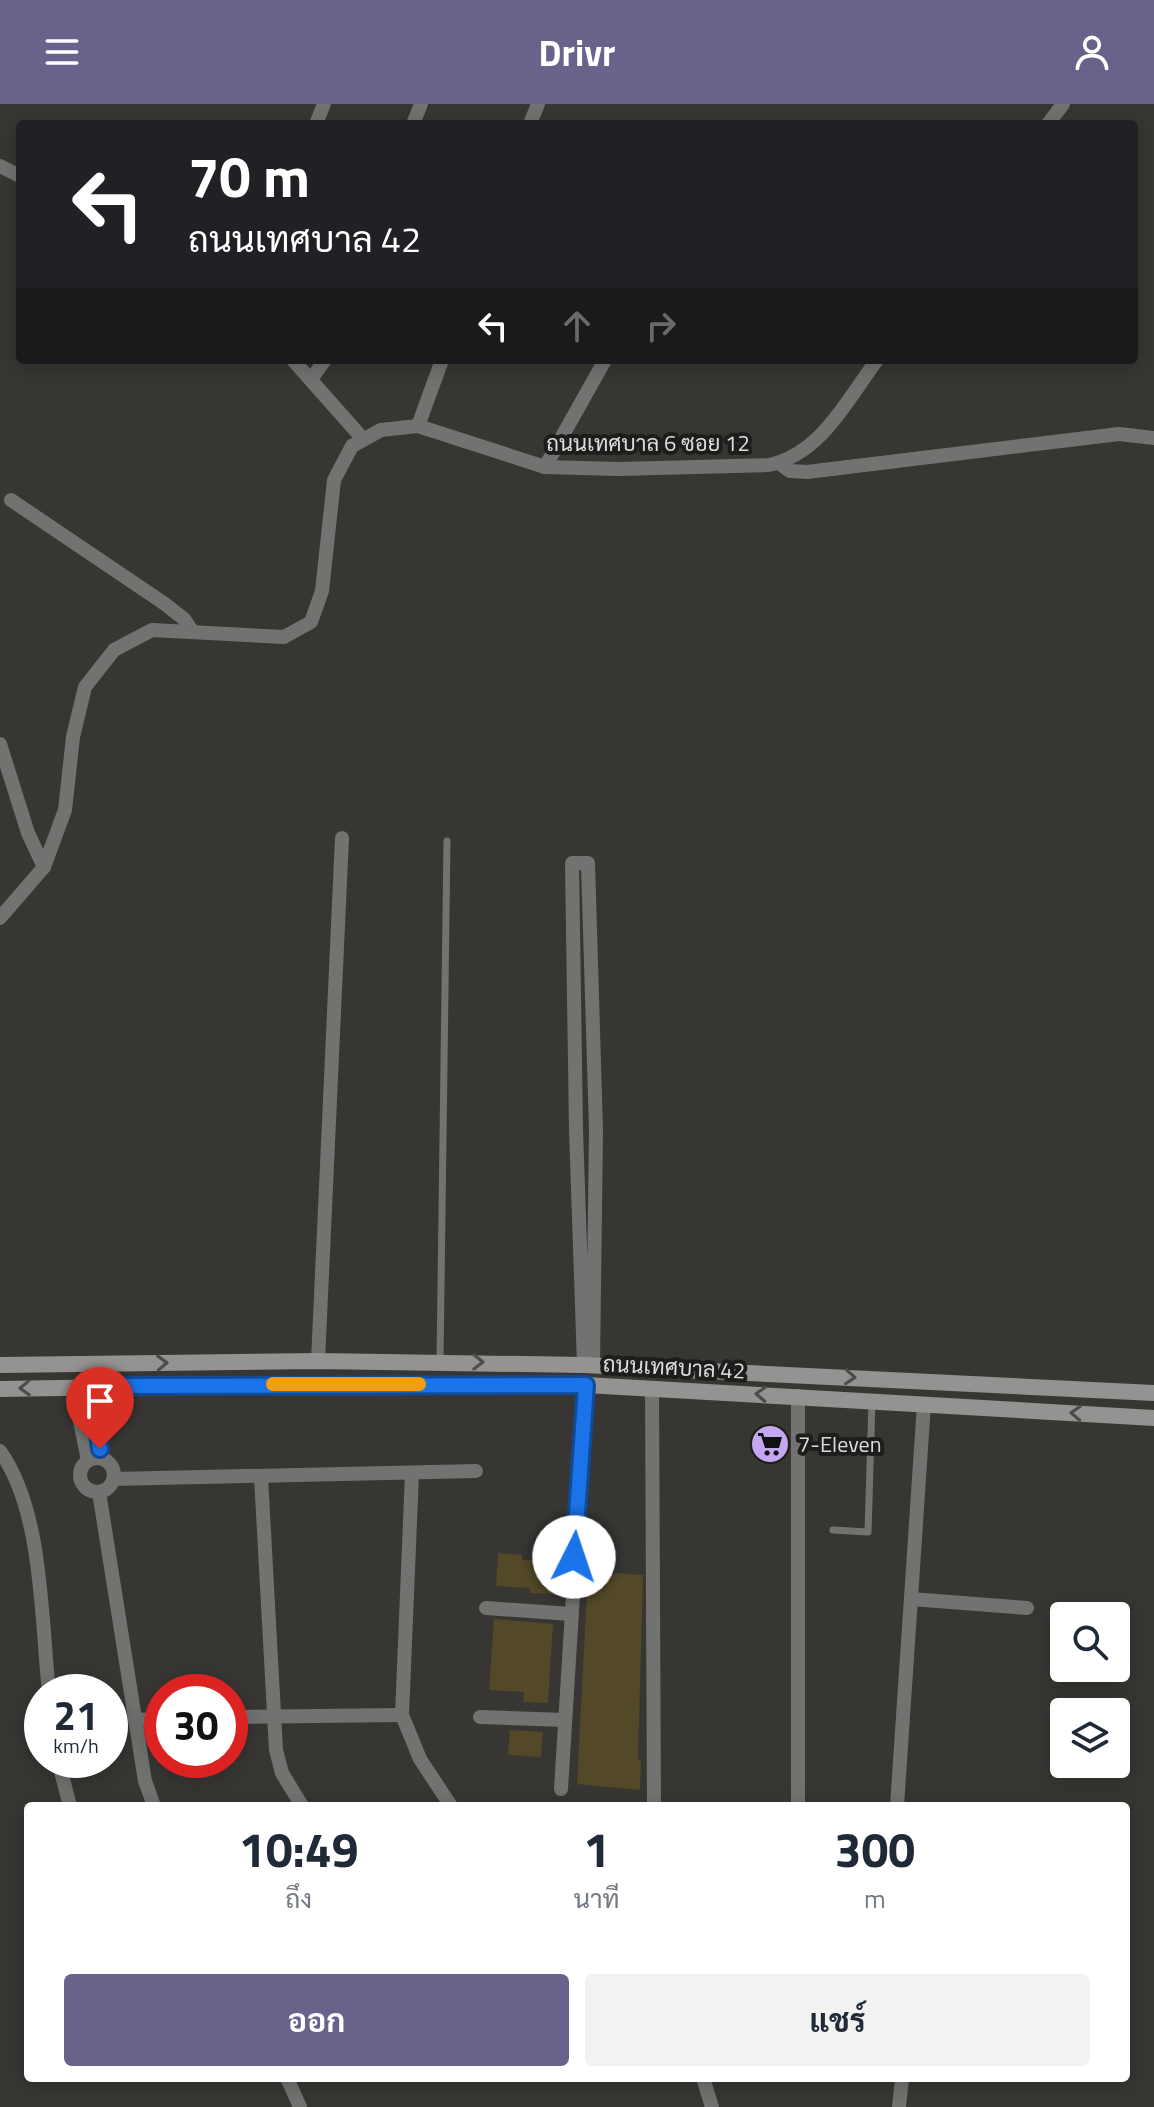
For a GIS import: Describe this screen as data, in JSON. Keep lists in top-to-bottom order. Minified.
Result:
{"streets":{"street":["ถนนเทศบาล 6 ซอย 12","ถนนเทศบาล 42"]},"places":{"supermarket":["7-Eleven"]},"page":{"header":"Drivr","turn":["70 m","ถนนเทศบาล 42"],"speed":"21 km/h","limit":"30","eta":["10:49","ถึง","1","นาที","300","m"],"buttons":["ออก","แชร์"]}}
